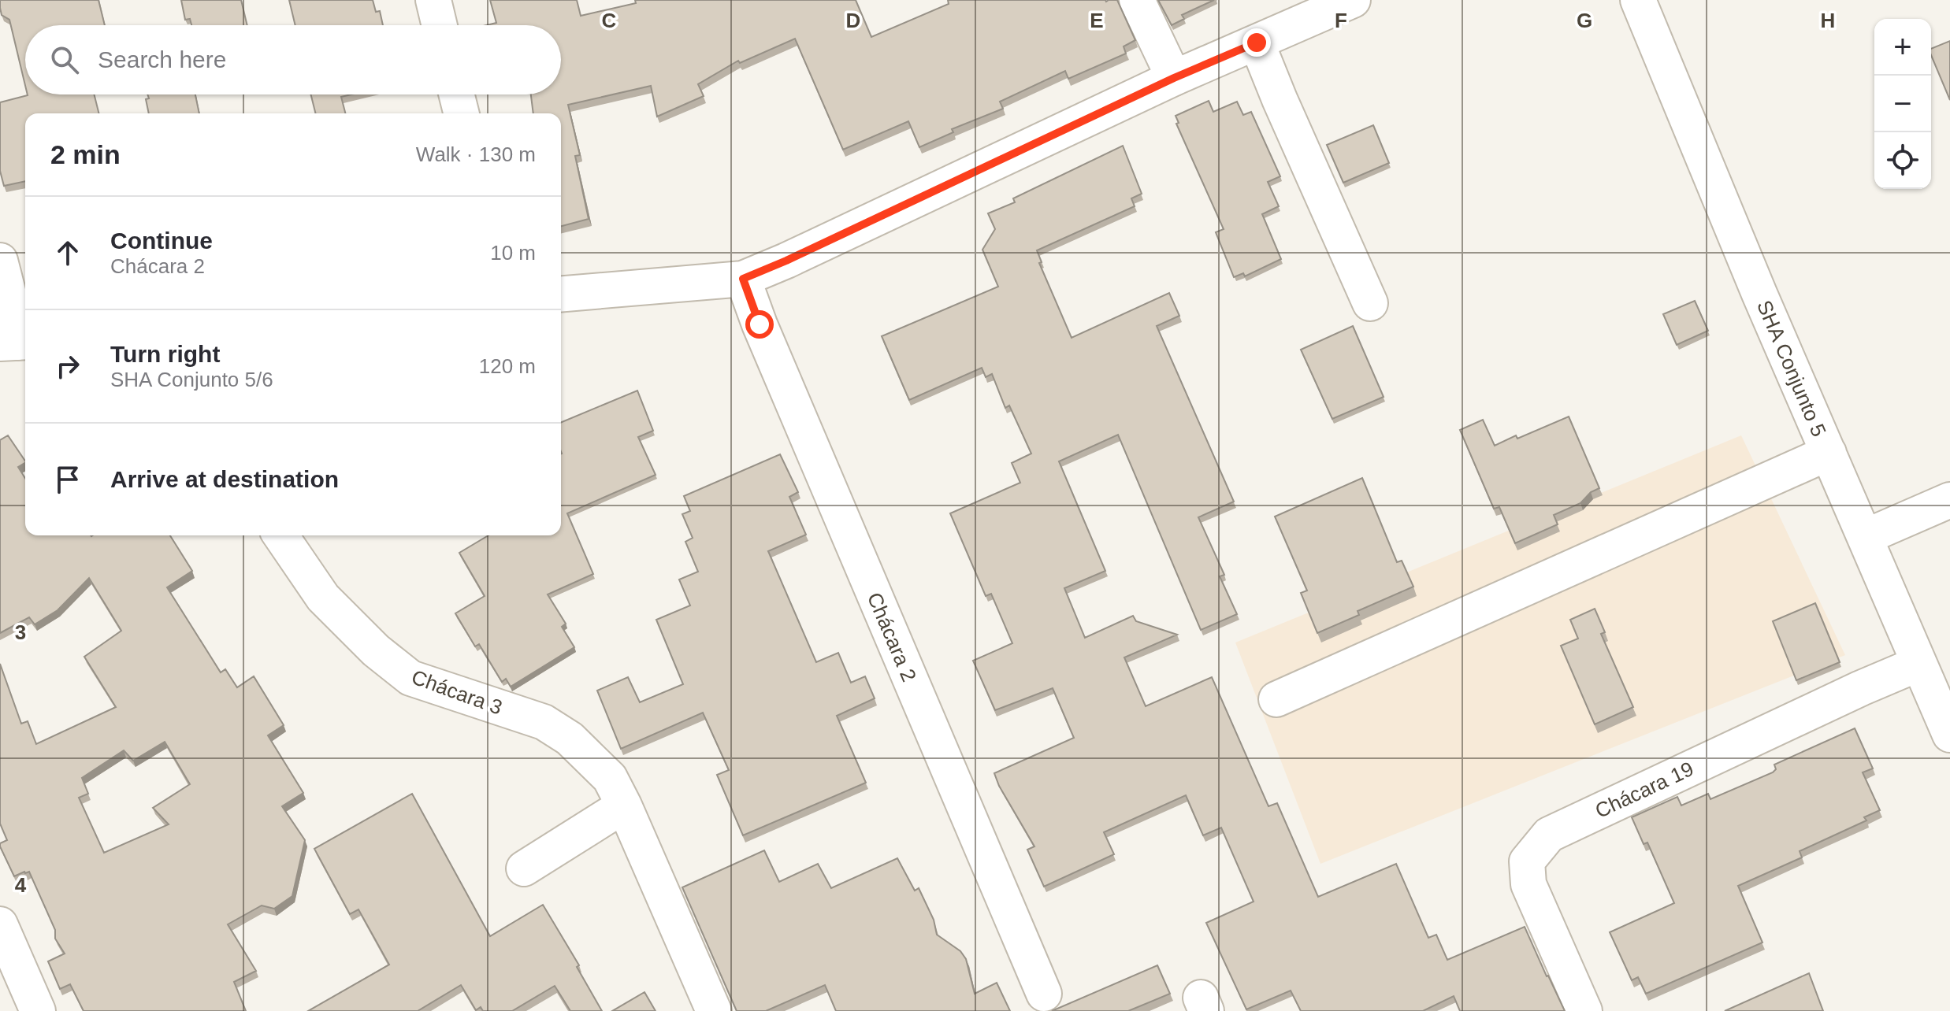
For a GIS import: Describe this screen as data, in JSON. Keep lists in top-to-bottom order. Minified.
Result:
{"streets":{"street":["SHA Conjunto 5","Chácara 2","Chácara 3","Chácara 19"]},"crossings":[["SHA Conjunto 5","Chácara 19"]],"page":{"map_buttons":["+","−"],"search":"Search here","heading":["2 min","Walk · 130 m"],"list":[["Continue","Chácara 2","10 m"],["Turn right","SHA Conjunto 5/6","120 m"],"Arrive at destination"]},"grid":{"columns":["C","D","E","F","G","H"],"rows":["3","4"]}}
